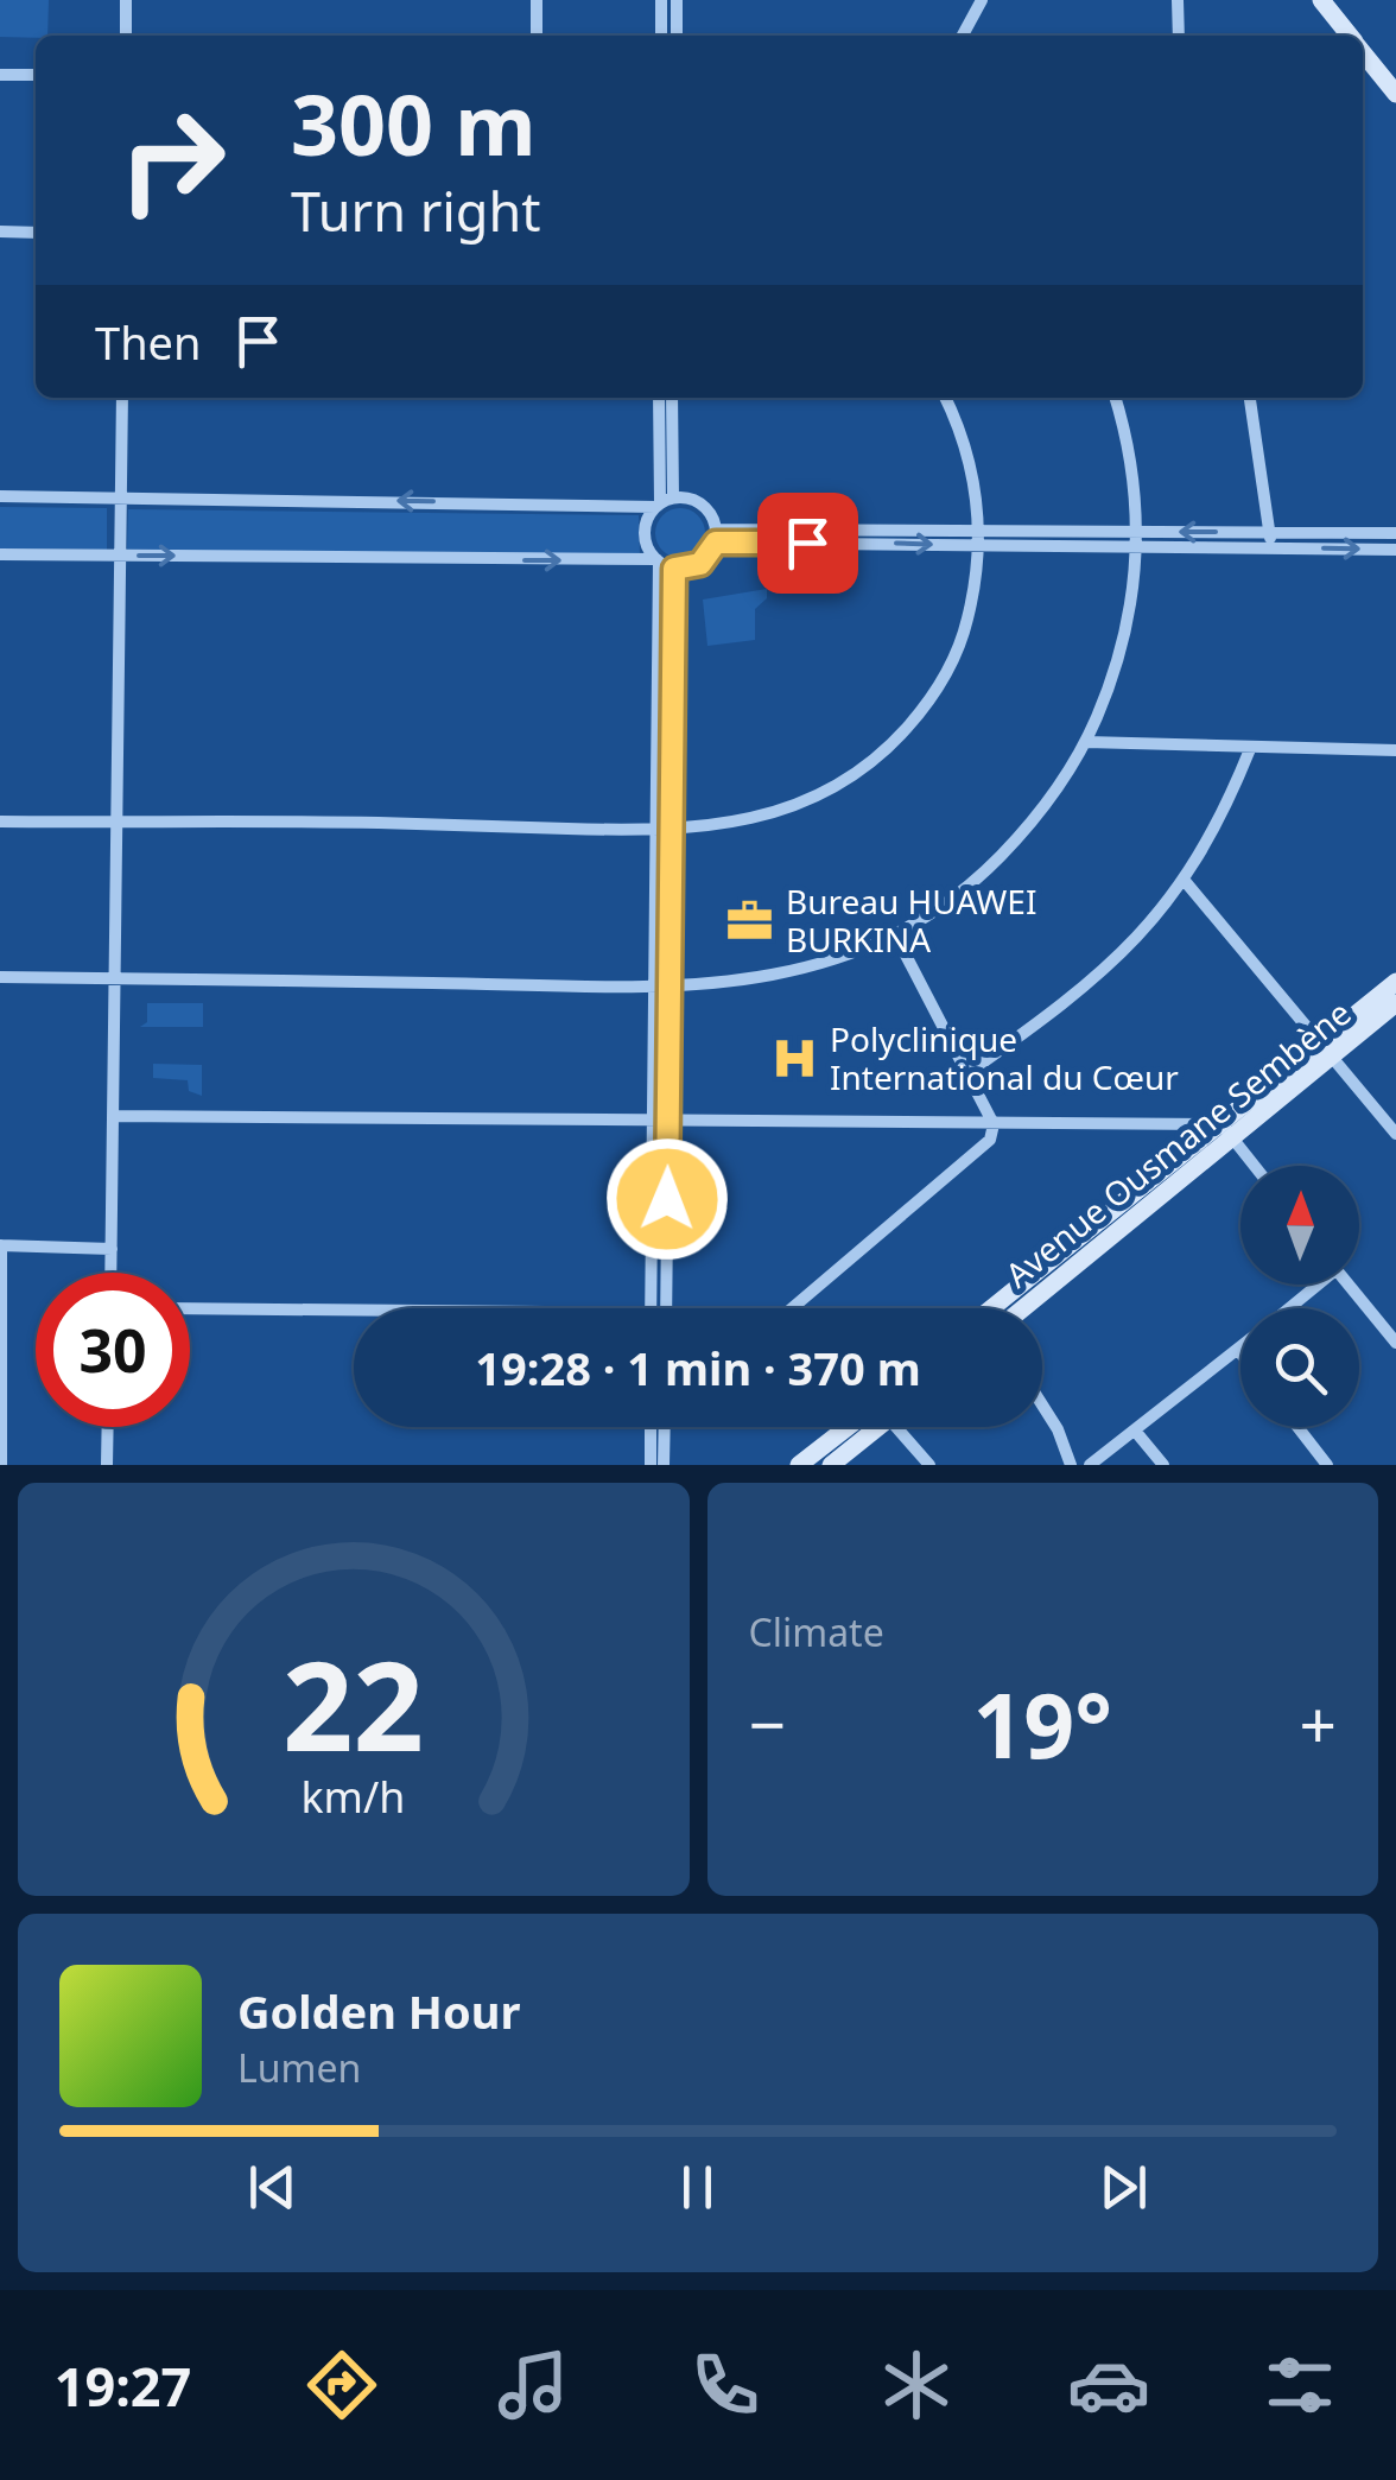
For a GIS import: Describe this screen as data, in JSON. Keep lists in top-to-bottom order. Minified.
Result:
{"streets":{"main road":["Avenue Ousmane Sembène"]},"places":{"office":["Bureau HUAWEI BURKINA"],"hospital":["Polyclinique International du Cœur"]},"north":"top","page":{"turn":["300 m","Turn right"],"then":"Then","limit":"30","trip":"19:28 · 1 min · 370 m","tile":"Climate","heat":["−","19°","+"],"song":["Golden Hour","Lumen"],"tabs":"19:27","gauge":["22","km/h"]}}
